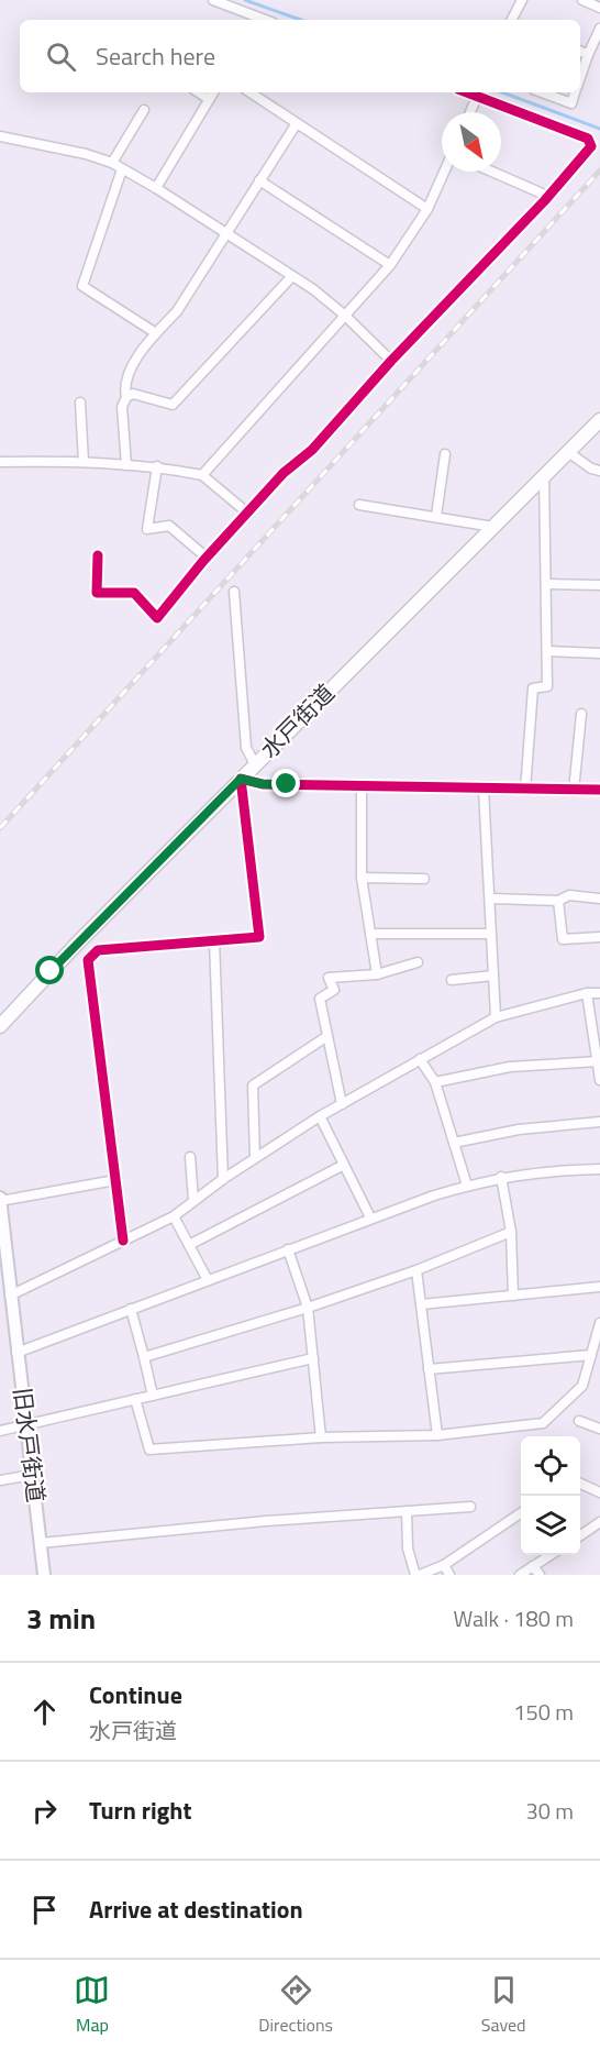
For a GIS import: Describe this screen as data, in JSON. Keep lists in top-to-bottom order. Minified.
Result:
{"streets":{"main road":["水戸街道"],"street":["旧水戸街道"]},"north":"bottom right","page":{"search":"Search here","heading":["3 min","Walk · 180 m"],"list":[["Continue","水戸街道","150 m"],["Turn right","30 m"],"Arrive at destination"],"nav":["Map","Directions","Saved"]}}
